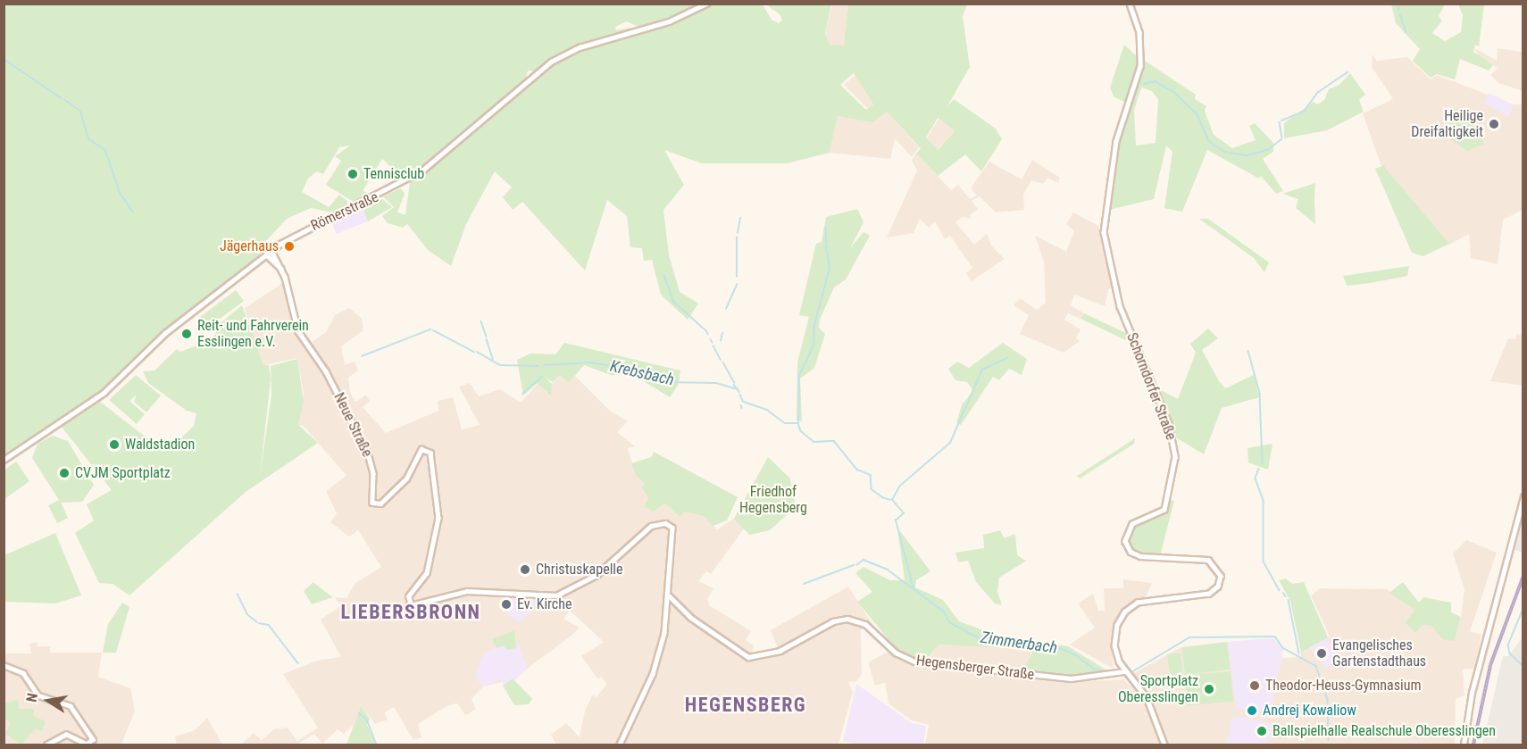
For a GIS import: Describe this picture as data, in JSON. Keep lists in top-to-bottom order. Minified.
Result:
{"streets":{"street":["Römerstraße","Schorndorfer Straße","Neue Straße","Hegensberger Straße"]},"crossings":[["Römerstraße","Neue Straße"],["Schorndorfer Straße","Hegensberger Straße"],["Neue Straße","Hegensberger Straße"]],"districts":["LIEBERSBRONN","HEGENSBERG"],"water":["Krebsbach","Zimmerbach"],"parks":["Friedhof Hegensberg"],"places":["Heilige Dreifaltigkeit","Tennisclub","Jägerhaus","Reit- und Fahrverein Esslingen e.V.","Waldstadion","CVJM Sportplatz","Christuskapelle","Ev. Kirche","Evangelisches Gartenstadthaus","Theodor-Heuss-Gymnasium","Sportplatz Oberesslingen","Andrej Kowaliow","Ballspielhalle Realschule Oberesslingen"],"north":"left"}
